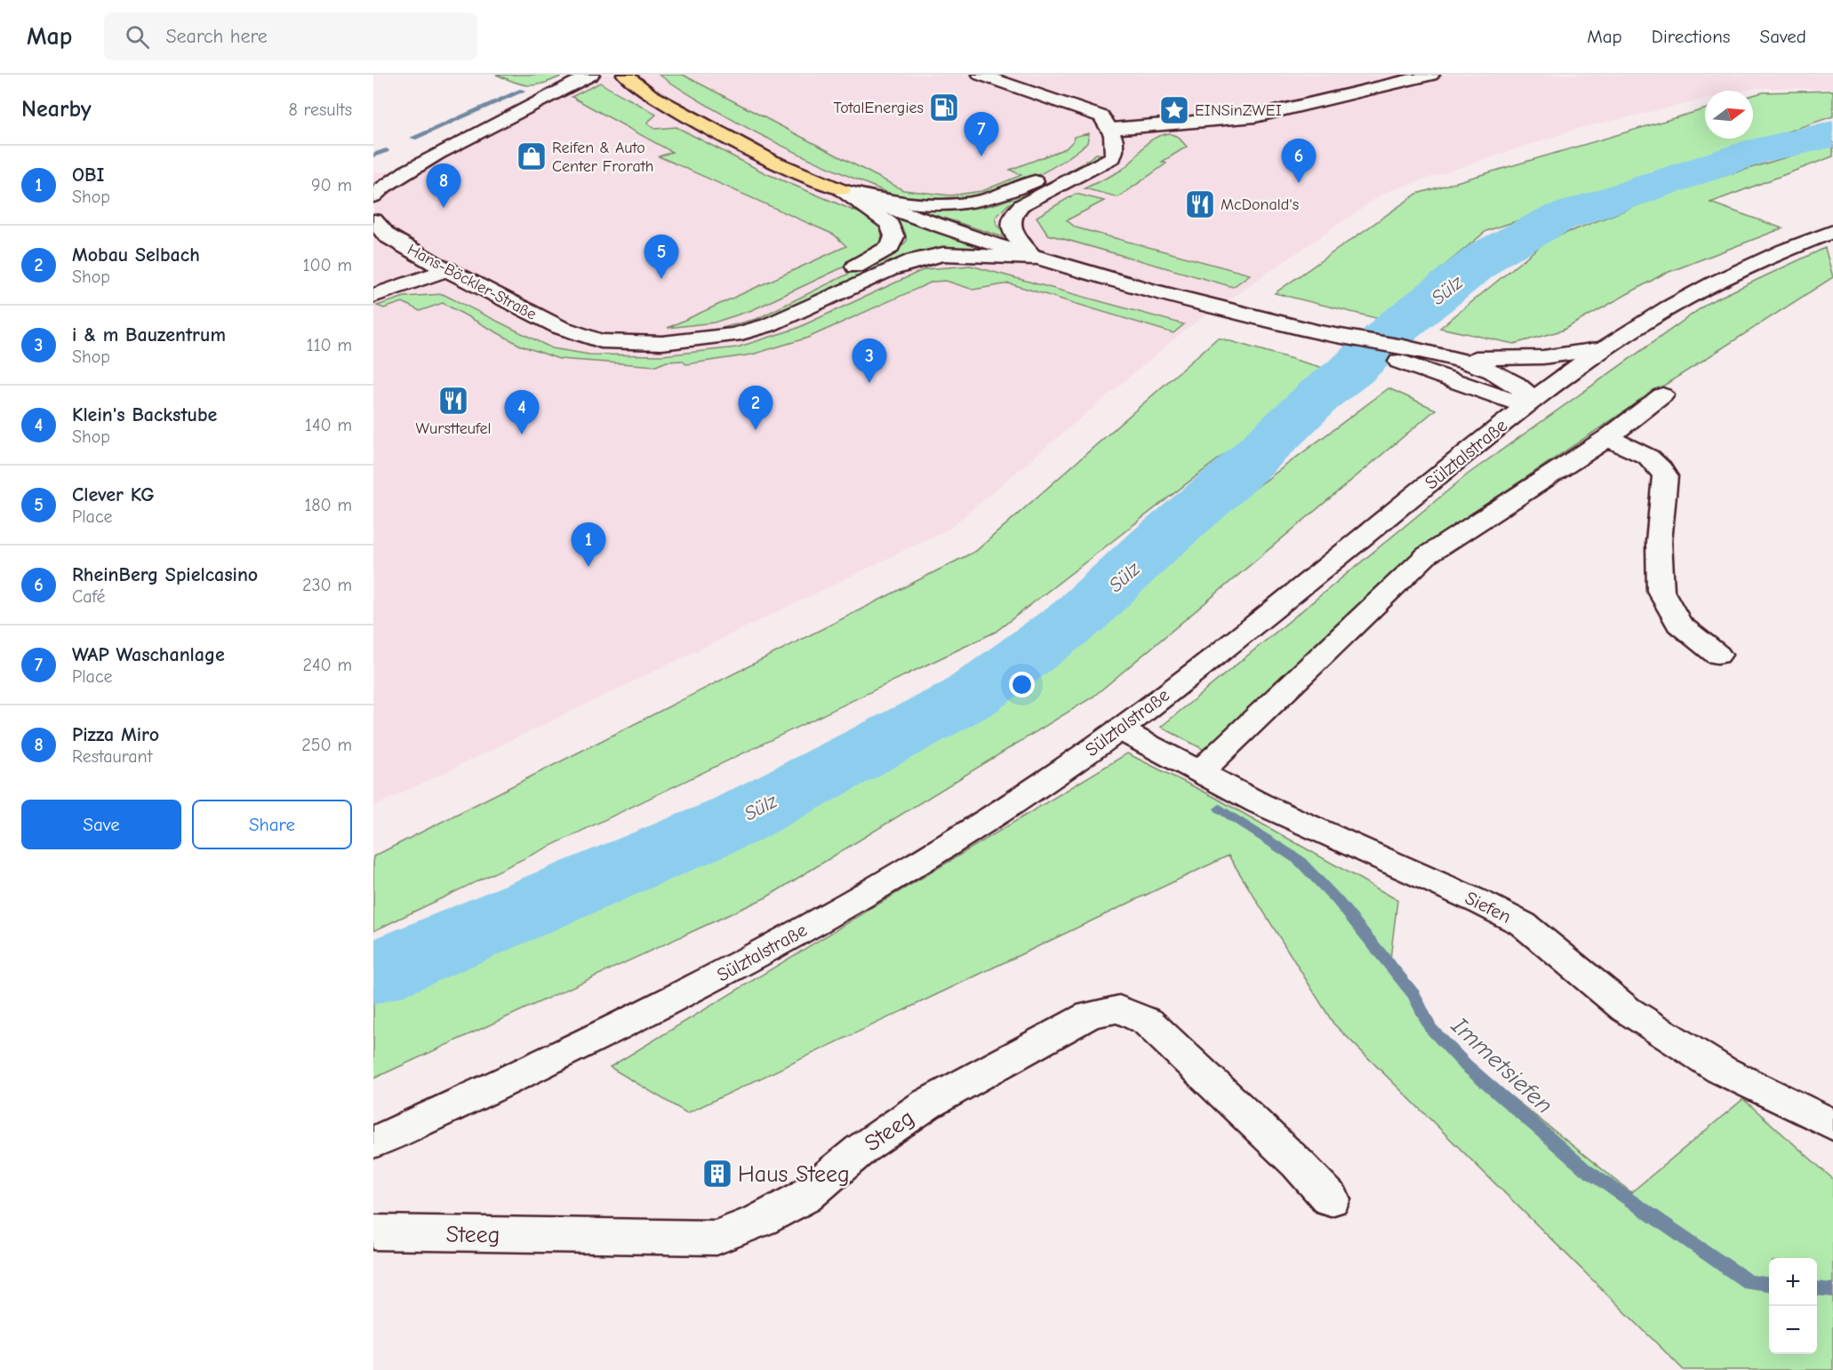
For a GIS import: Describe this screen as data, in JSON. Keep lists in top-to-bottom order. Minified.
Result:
{"streets":{"street":["Hans-Böckler-Straße","Sülztalstraße","Siefen","Steeg"]},"crossings":[["Sülztalstraße","Siefen"]],"water":["Sülz","Immetsiefen"],"places":{"fuel station":["TotalEnergies"],"place":["EINSinZWEI"],"shop":["Reifen & Auto Center Frorath"],"restaurant":["McDonald's","Wurstteufel"],"building":["Haus Steeg"]},"north":"right","page":{"header":"Map","search":"Search here","nav":["Map","Directions","Saved"],"heading":["Nearby","8 results"],"pins":["7","6","8","5","3","2","4","1"],"list":[{"mark":"1","name":"OBI","note":"Shop","value":"90 m"},{"mark":"2","name":"Mobau Selbach","note":"Shop","value":"100 m"},{"mark":"3","name":"i & m Bauzentrum","note":"Shop","value":"110 m"},{"mark":"4","name":"Klein's Backstube","note":"Shop","value":"140 m"},{"mark":"5","name":"Clever KG","note":"Place","value":"180 m"},{"mark":"6","name":"RheinBerg Spielcasino","note":"Café","value":"230 m"},{"mark":"7","name":"WAP Waschanlage","note":"Place","value":"240 m"},{"mark":"8","name":"Pizza Miro","note":"Restaurant","value":"250 m"}],"buttons":["Save","Share"],"map_buttons":["+","−"]}}
